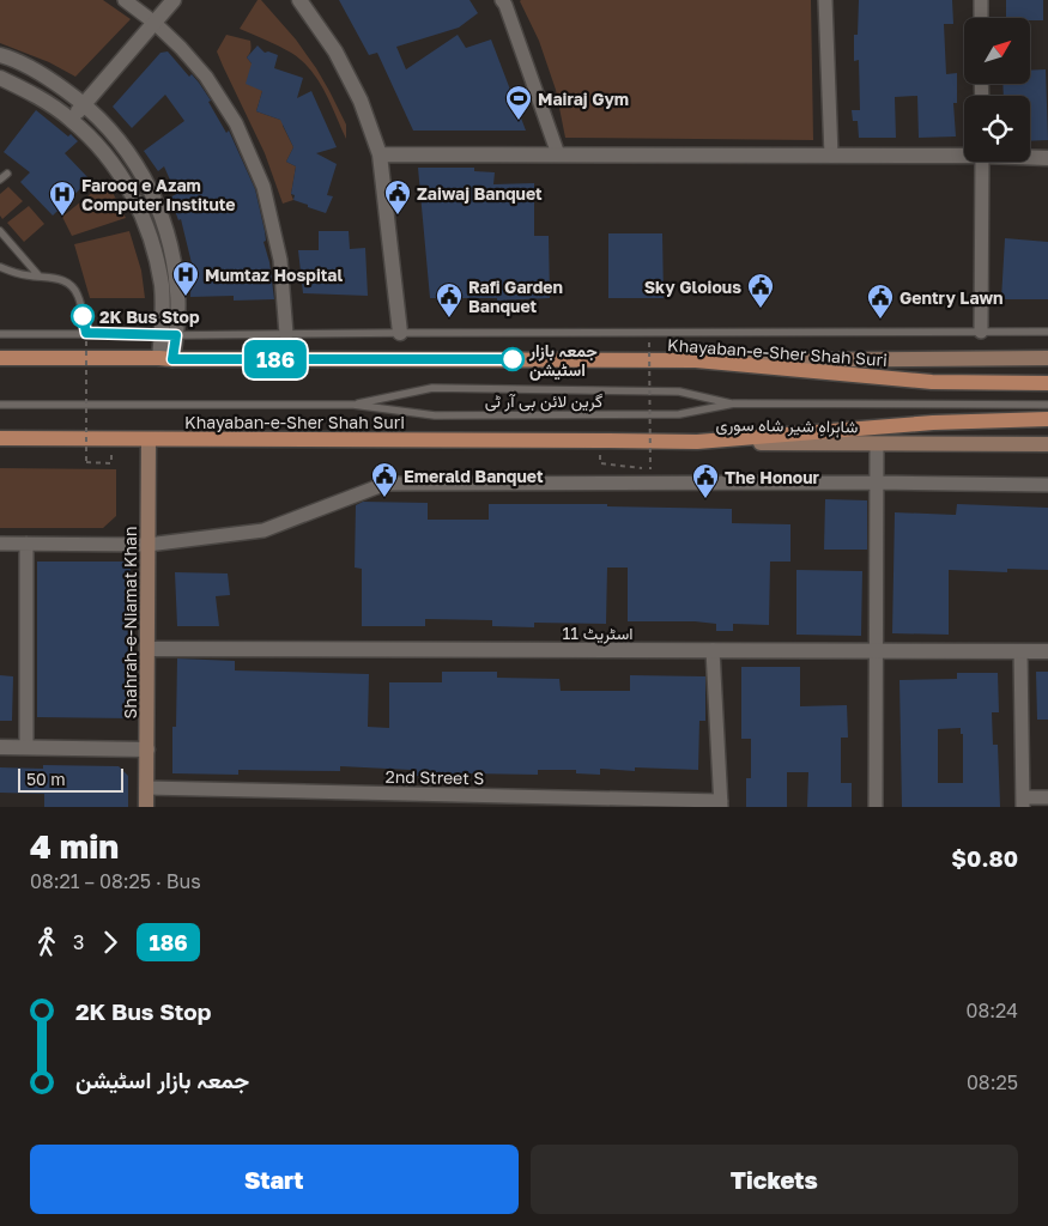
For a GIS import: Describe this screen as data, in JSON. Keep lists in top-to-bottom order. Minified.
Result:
{"streets":{"main road":["Khayaban-e-Sher Shah Suri","شاہراہِ شیر شاہ سوری","Shahrah-e-Niamat Khan"],"street":["اسٹریٹ 11","2nd Street S"],"lane":["گرین لائن بی آر ٹی"]},"crossings":[["Khayaban-e-Sher Shah Suri","شاہراہِ شیر شاہ سوری"],["Khayaban-e-Sher Shah Suri","Shahrah-e-Niamat Khan"],["Shahrah-e-Niamat Khan","اسٹریٹ 11"],["Shahrah-e-Niamat Khan","2nd Street S"]],"places":{"sports":["Mairaj Gym"],"public building":["Zaiwaj Banquet","Sky Gloious","Rafi Garden Banquet","Gentry Lawn","Emerald Banquet","The Honour"],"hospital":["Farooq e Azam Computer Institute","Mumtaz Hospital"],"other":["2K Bus Stop","جمعہ بازار اسٹیشن"]},"lines":["bus line 186"],"scale_bar":"50 m","north":"top right","page":{"on_map":"186","scale":"50 m","heading":["4 min","08:21 – 08:25 · Bus","$0.80"],"legs":["3","186"],"list":[{"name":"2K Bus Stop","value":"08:24"},{"name":"جمعہ بازار اسٹیشن","value":"08:25"}],"buttons":["Start","Tickets"]}}
